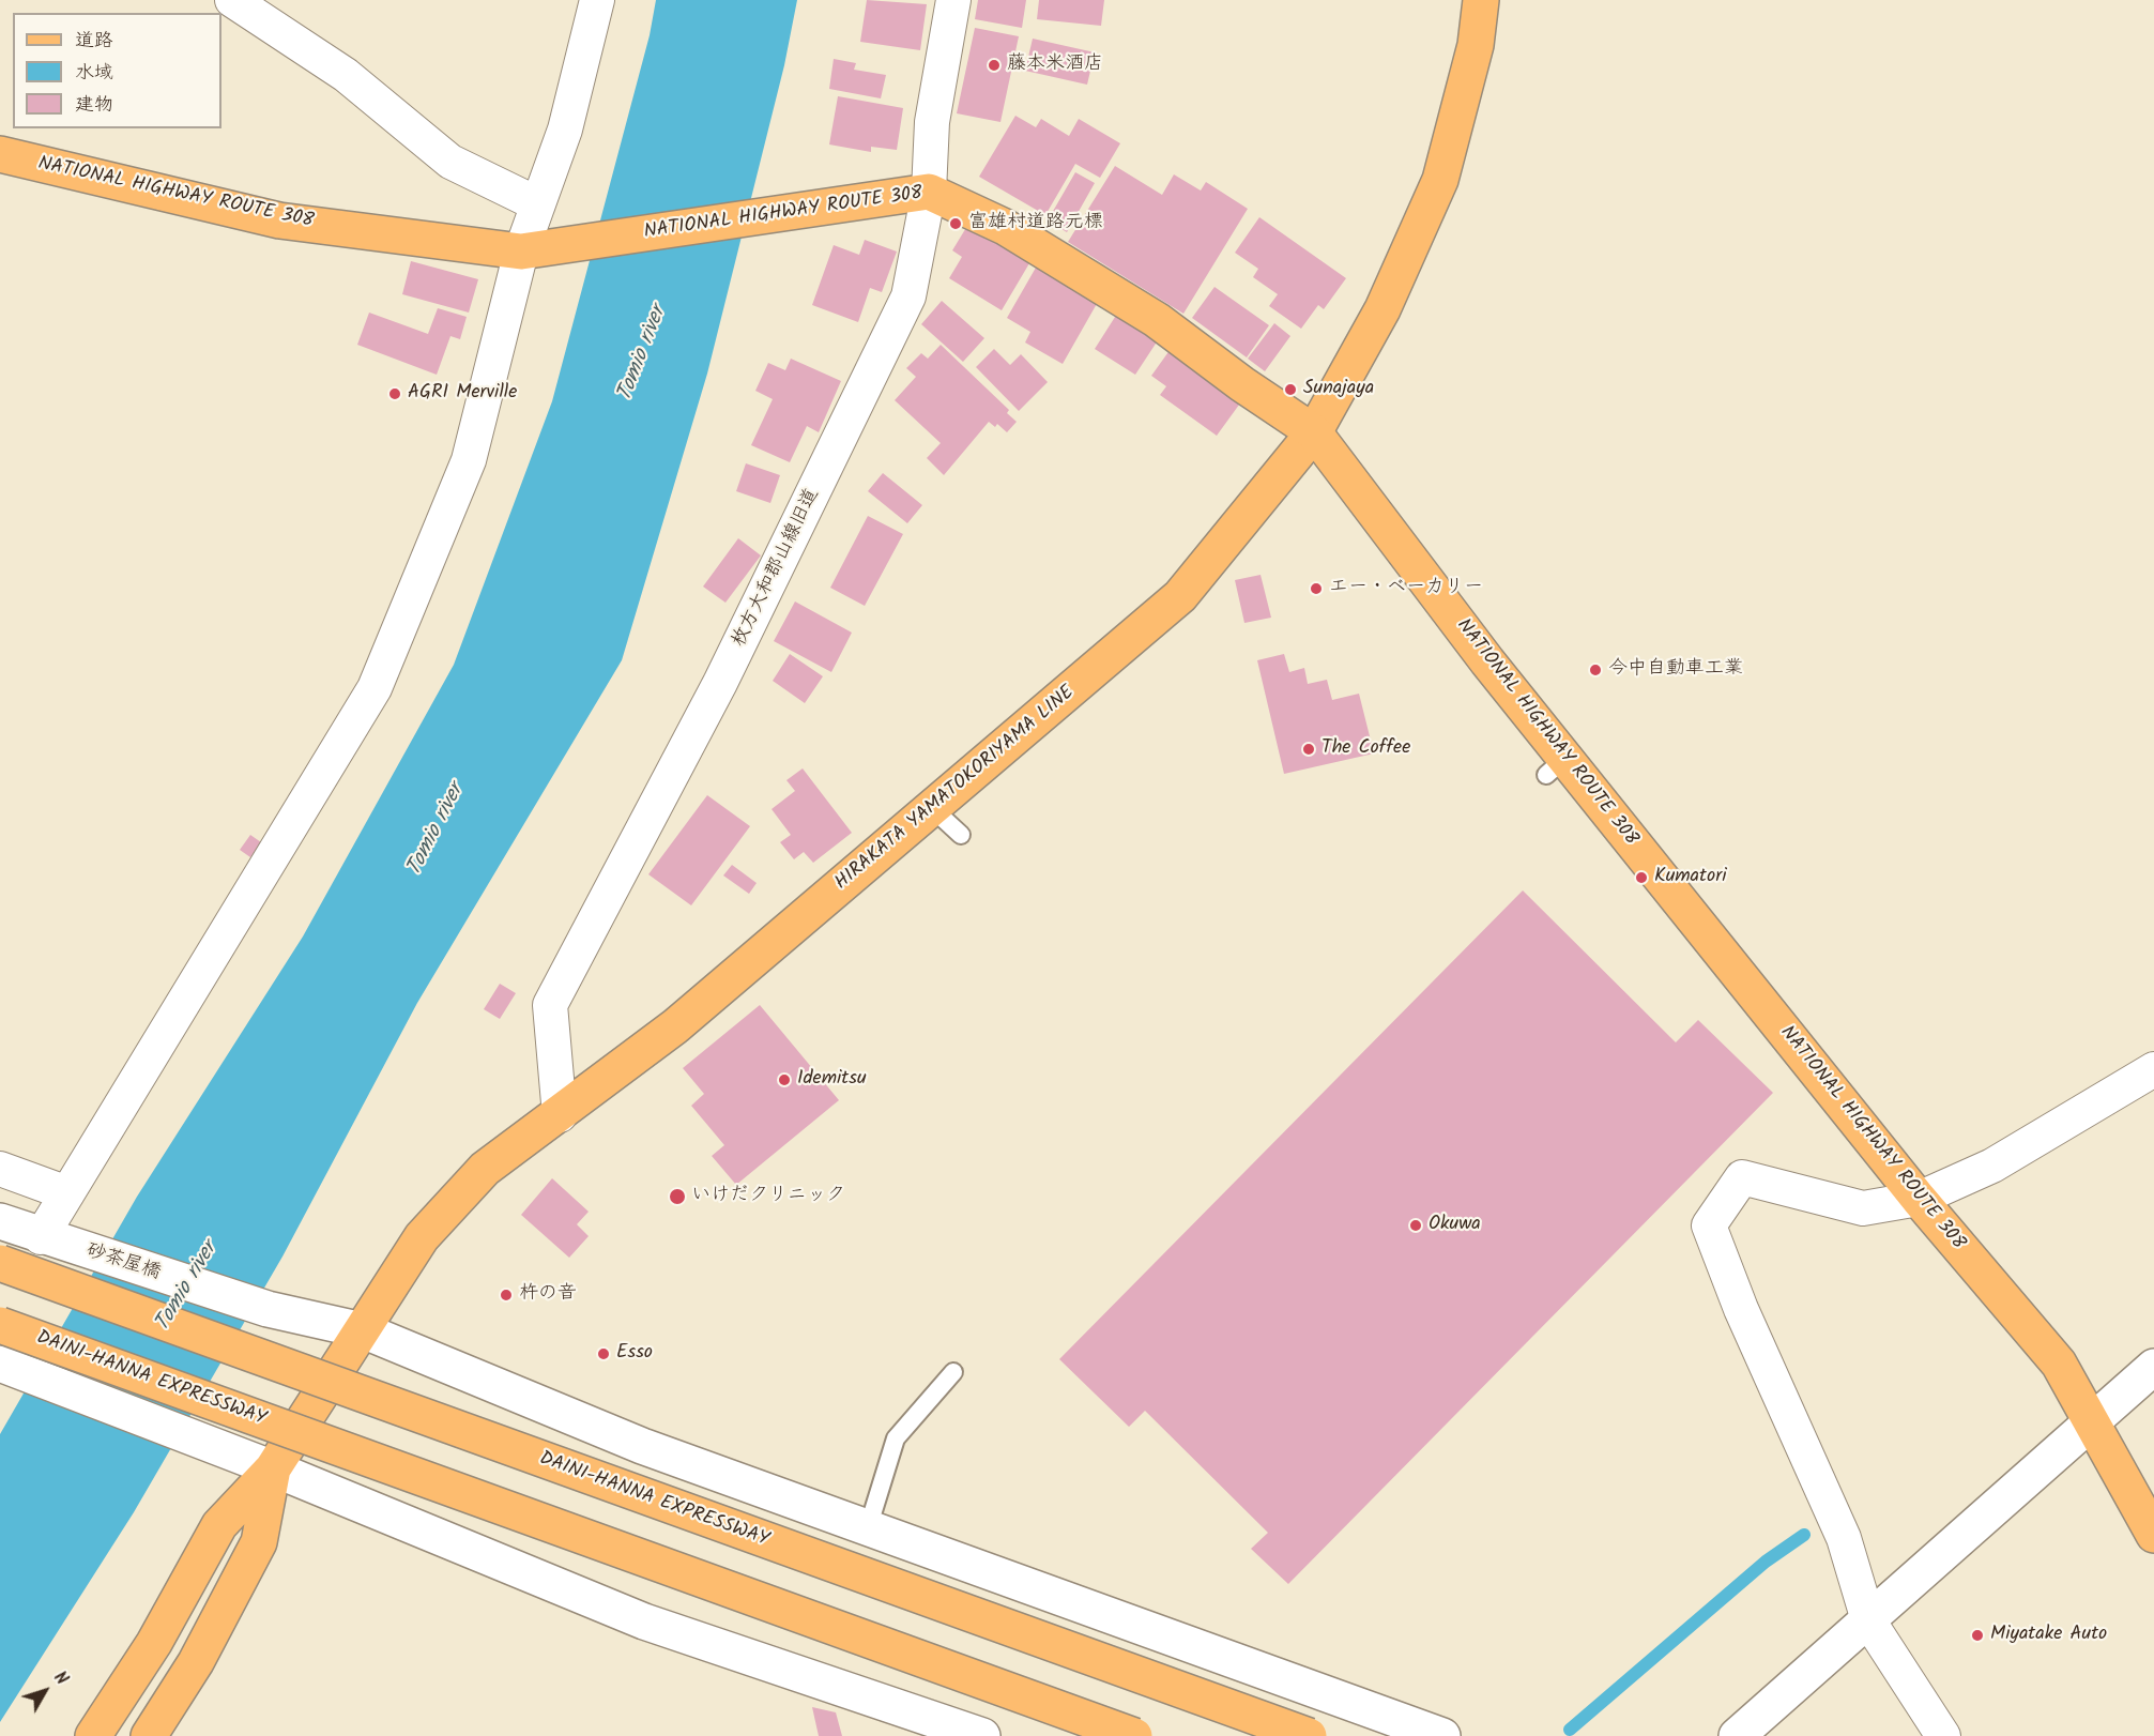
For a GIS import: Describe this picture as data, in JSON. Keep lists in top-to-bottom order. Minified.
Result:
{"streets":{"main road":["NATIONAL HIGHWAY ROUTE 308","HIRAKATA YAMATOKORIYAMA LINE","DAINI-HANNA EXPRESSWAY"],"street":["枚方大和郡山線旧道","砂茶屋橋"]},"crossings":[["NATIONAL HIGHWAY ROUTE 308","枚方大和郡山線旧道"],["NATIONAL HIGHWAY ROUTE 308","HIRAKATA YAMATOKORIYAMA LINE"],["枚方大和郡山線旧道","HIRAKATA YAMATOKORIYAMA LINE"],["HIRAKATA YAMATOKORIYAMA LINE","砂茶屋橋"]],"water":["Tomio river"],"places":["藤本米酒店","富雄村道路元標","Sunajaya","AGRI Merville","エー・ベーカリー","今中自動車工業","The Coffee","Kumatori","Idemitsu","いけだクリニック","Okuwa","杵の音","Esso","Miyatake Auto"],"legend":["道路","水域","建物"],"north":"top right"}
